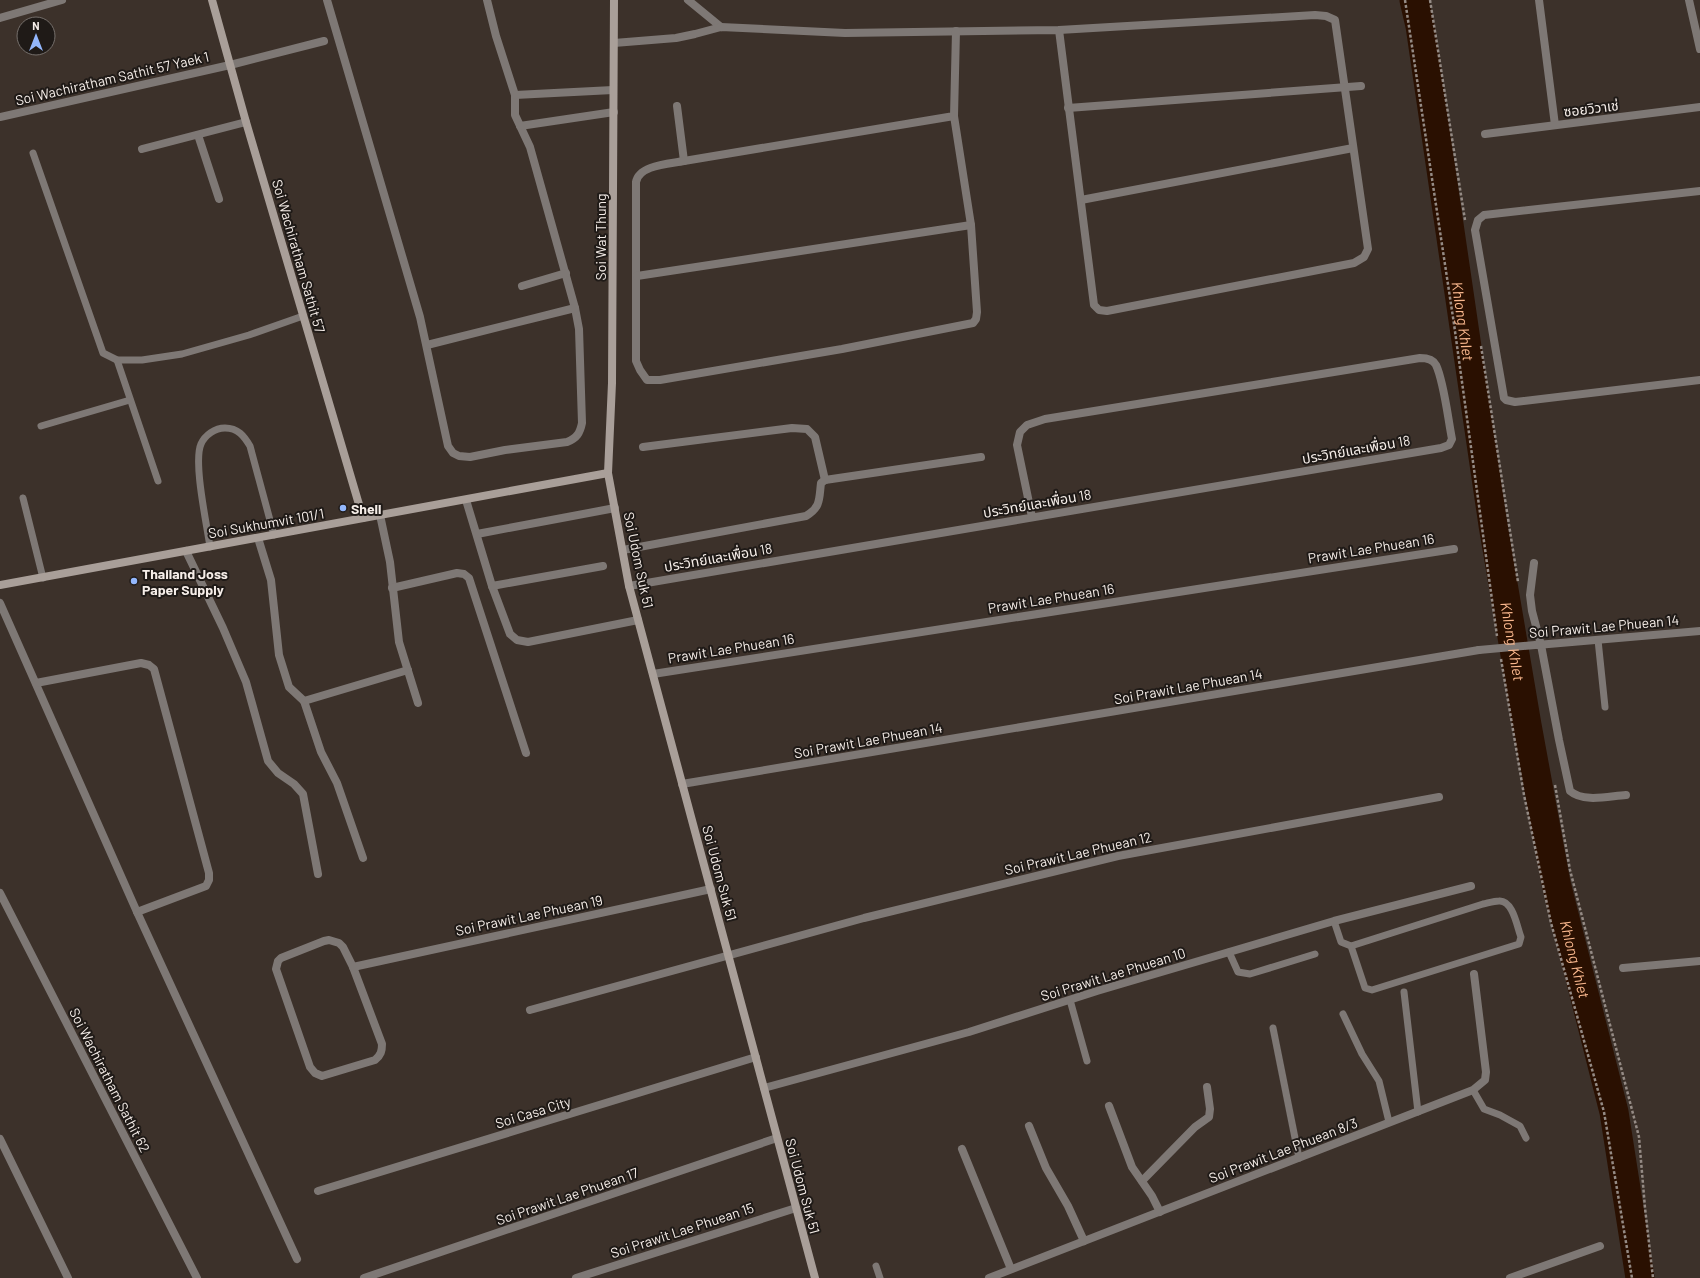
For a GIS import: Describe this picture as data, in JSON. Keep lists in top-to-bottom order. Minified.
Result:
{"streets":{"street":["Soi Wachiratham Sathit 57 Yaek 1","ซอยวิวาเช่","Soi Wat Thung","Soi Wachiratham Sathit 57","ประวิทย์และเพื่อน 18","Soi Sukhumvit 101/1","Prawit Lae Phuean 16","Soi Udom Suk 51","Soi Prawit Lae Phuean 14","Soi Prawit Lae Phuean 12","Soi Prawit Lae Phuean 19","Soi Prawit Lae Phuean 10","Soi Wachiratham Sathit 62","Soi Casa City","Soi Prawit Lae Phuean 8/3","Soi Prawit Lae Phuean 17","Soi Prawit Lae Phuean 15"]},"crossings":[["Soi Wachiratham Sathit 57 Yaek 1","Soi Wachiratham Sathit 57"],["Soi Wat Thung","Soi Sukhumvit 101/1"],["Soi Wat Thung","Soi Udom Suk 51"],["Soi Wachiratham Sathit 57","Soi Sukhumvit 101/1"],["ประวิทย์และเพื่อน 18","Soi Udom Suk 51"],["Soi Sukhumvit 101/1","Soi Udom Suk 51"],["Prawit Lae Phuean 16","Soi Udom Suk 51"],["Soi Udom Suk 51","Soi Prawit Lae Phuean 14"],["Soi Udom Suk 51","Soi Prawit Lae Phuean 12"],["Soi Udom Suk 51","Soi Prawit Lae Phuean 19"],["Soi Udom Suk 51","Soi Prawit Lae Phuean 10"],["Soi Udom Suk 51","Soi Casa City"],["Soi Udom Suk 51","Soi Prawit Lae Phuean 17"],["Soi Udom Suk 51","Soi Prawit Lae Phuean 15"]],"water":["Khlong Khlet"],"places":["Shell","Thailand Joss Paper Supply"],"north":"top"}
